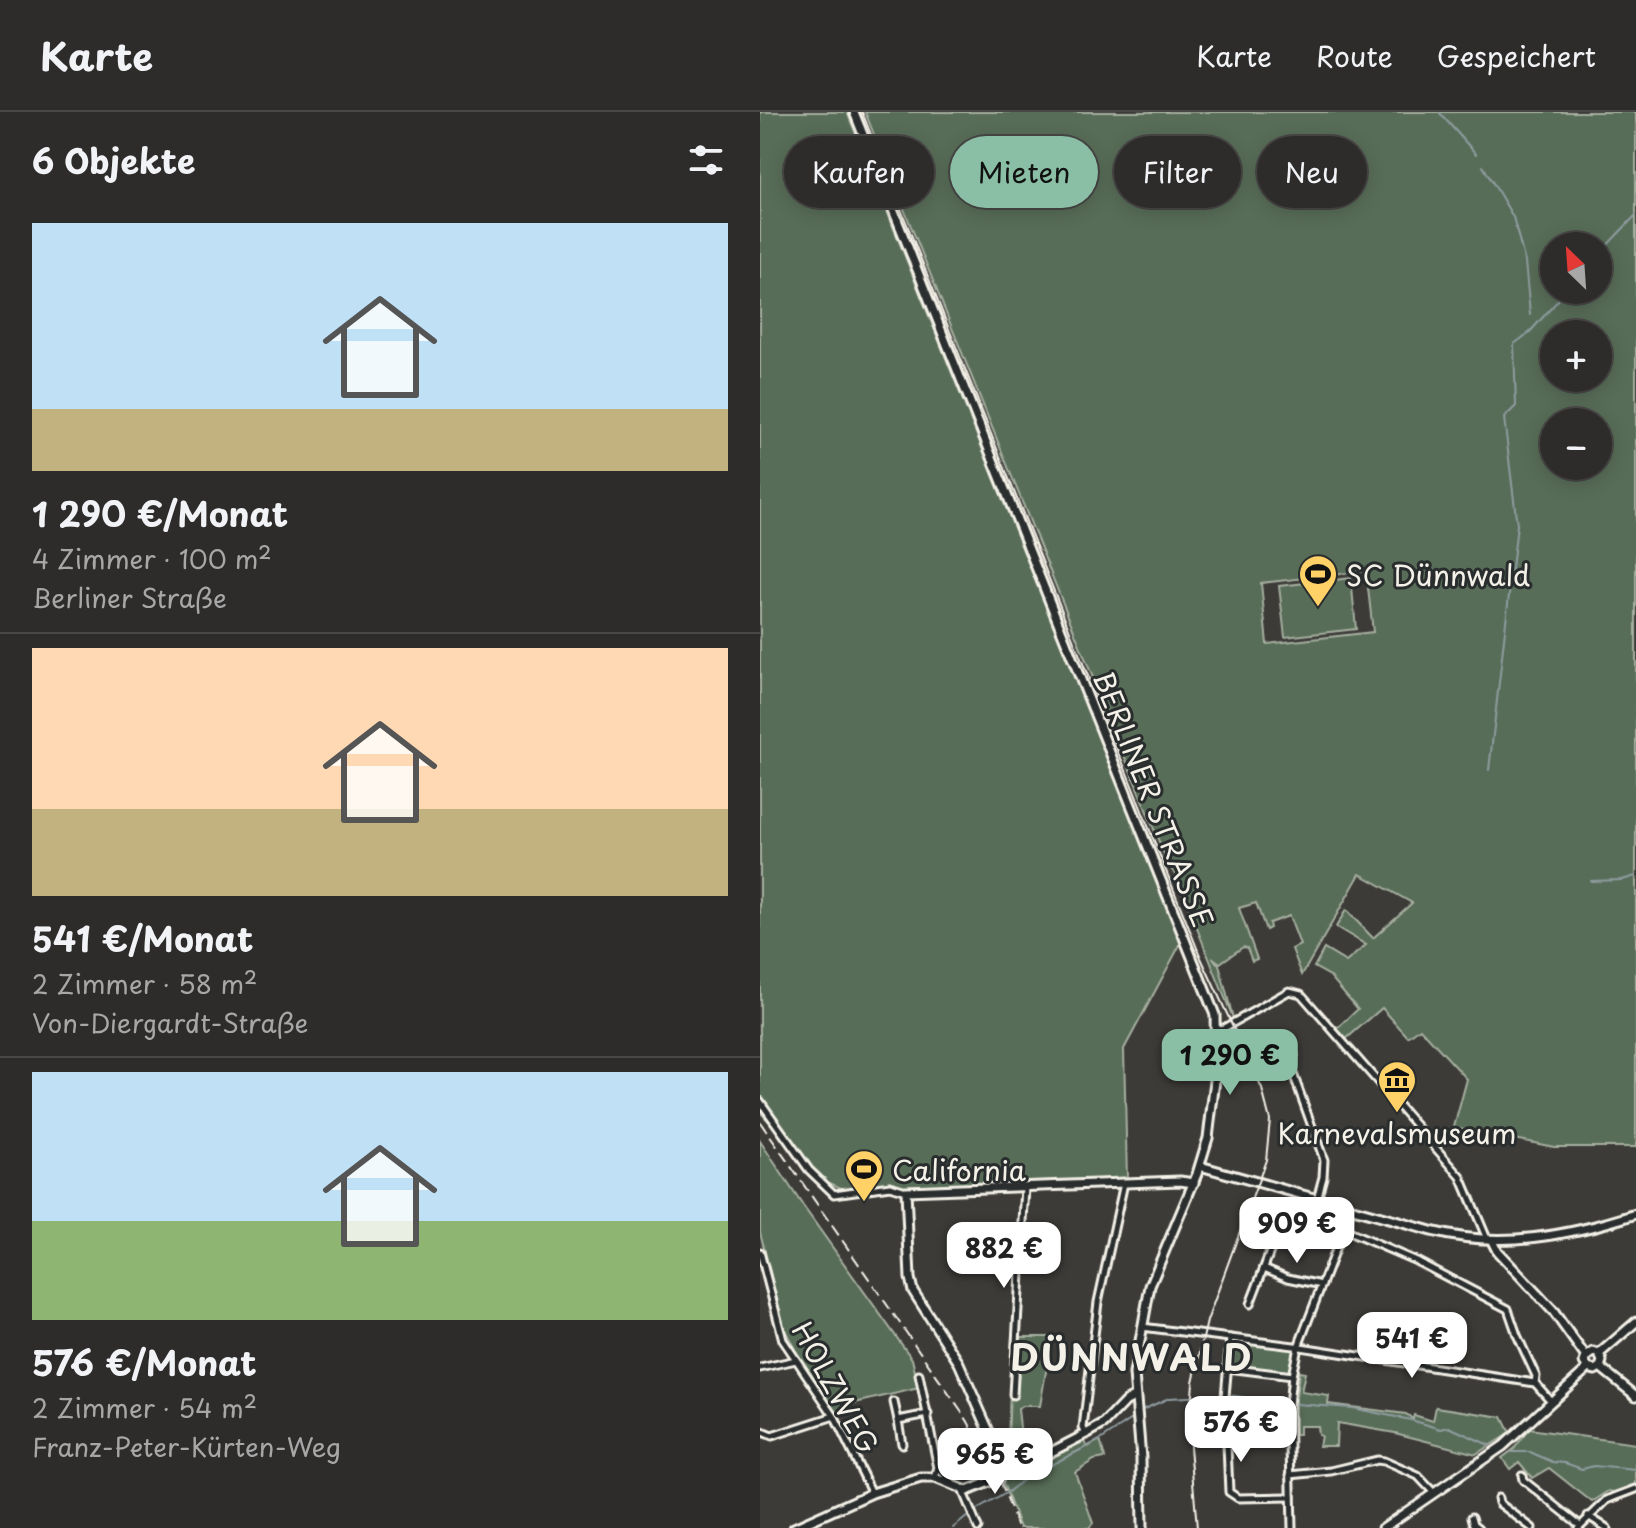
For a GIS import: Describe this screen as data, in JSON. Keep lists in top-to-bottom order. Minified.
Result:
{"streets":{"main road":["BERLINER STRASSE"],"street":["HOLZWEG"]},"districts":["DÜNNWALD"],"places":{"sports":["SC Dünnwald","California"],"museum":["Karnevalsmuseum"]},"north":"top left","page":{"header":"Karte","nav":["Karte","Route","Gespeichert"],"heading":"6 Objekte","chip":["Kaufen","Mieten","Filter","Neu"],"list":[{"name":"1 290 €/Monat","note":"4 Zimmer · 100 m² · Berliner Straße"},{"name":"541 €/Monat","note":"2 Zimmer · 58 m² · Von-Diergardt-Straße"},{"name":"576 €/Monat","note":"2 Zimmer · 54 m² · Franz-Peter-Kürten-Weg"}],"map_buttons":["+","−"],"price":["1 290 €","909 €","882 €","541 €","576 €","965 €"]}}
